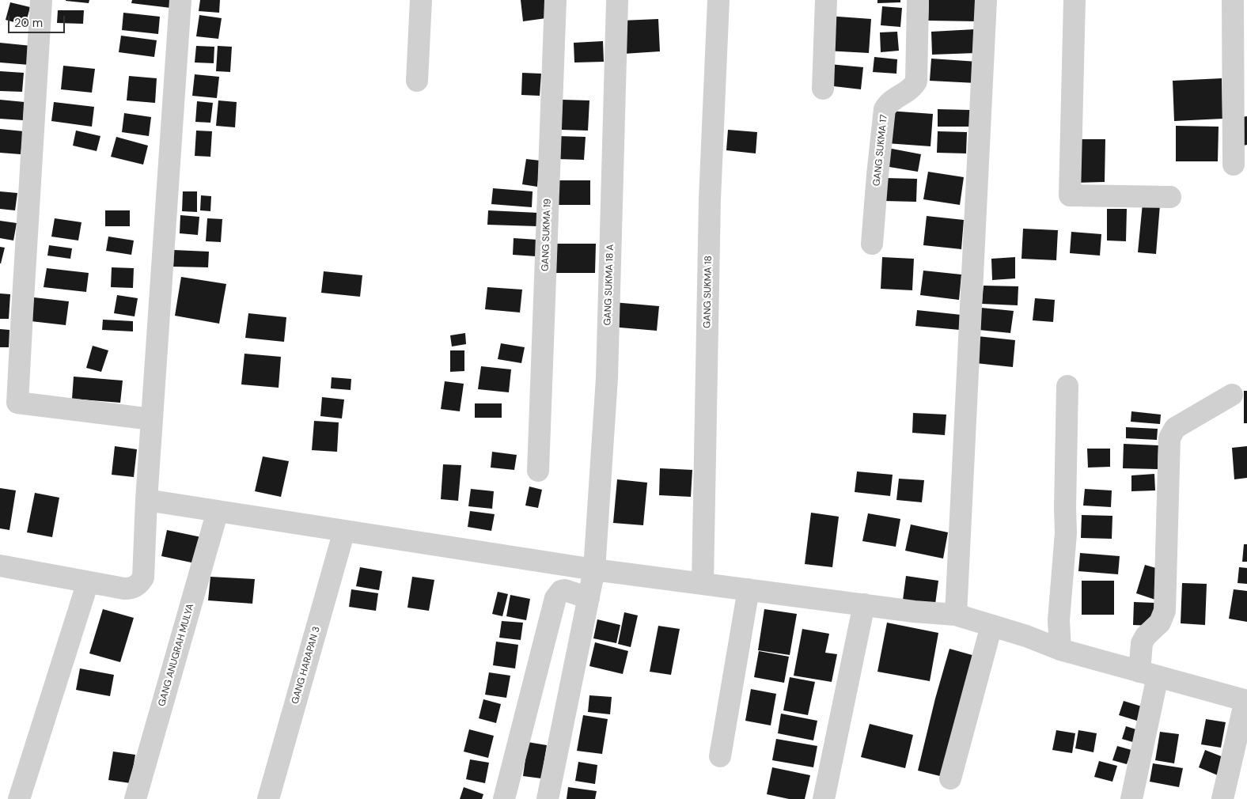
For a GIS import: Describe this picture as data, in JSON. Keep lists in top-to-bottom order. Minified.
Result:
{"streets":{"street":["GANG SUKMA 17","GANG SUKMA 19","GANG SUKMA 18 A","GANG SUKMA 18","GANG ANUGRAH MULYA","GANG HARAPAN 3"]},"scale_bar":"20 m"}
